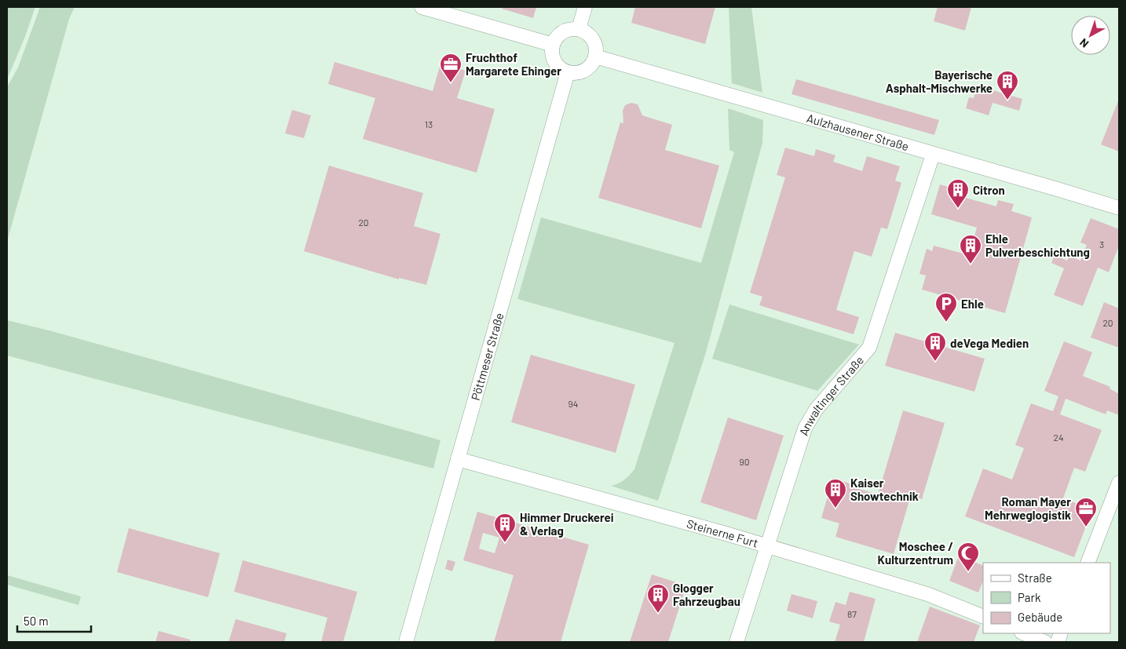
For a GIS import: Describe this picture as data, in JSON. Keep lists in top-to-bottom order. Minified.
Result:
{"streets":{"street":["Aulzhausener Straße","Pöttmeser Straße","Anwaltinger Straße","Steinerne Furt"]},"crossings":[["Aulzhausener Straße","Pöttmeser Straße"],["Aulzhausener Straße","Anwaltinger Straße"],["Pöttmeser Straße","Steinerne Furt"],["Anwaltinger Straße","Steinerne Furt"]],"places":{"office":["Fruchthof Margarete Ehinger","Roman Mayer Mehrweglogistik"],"building":["Bayerische Asphalt-Mischwerke","Citron","Ehle Pulverbeschichtung","deVega Medien","Kaiser Showtechnik","Himmer Druckerei & Verlag","Glogger Fahrzeugbau"],"parking":["Ehle"],"mosque":["Moschee / Kulturzentrum"]},"house_numbers":["13","20","3","20","94","24","90","87"],"legend":["Straße","Park","Gebäude"],"scale_bar":"50 m","north":"bottom left"}
